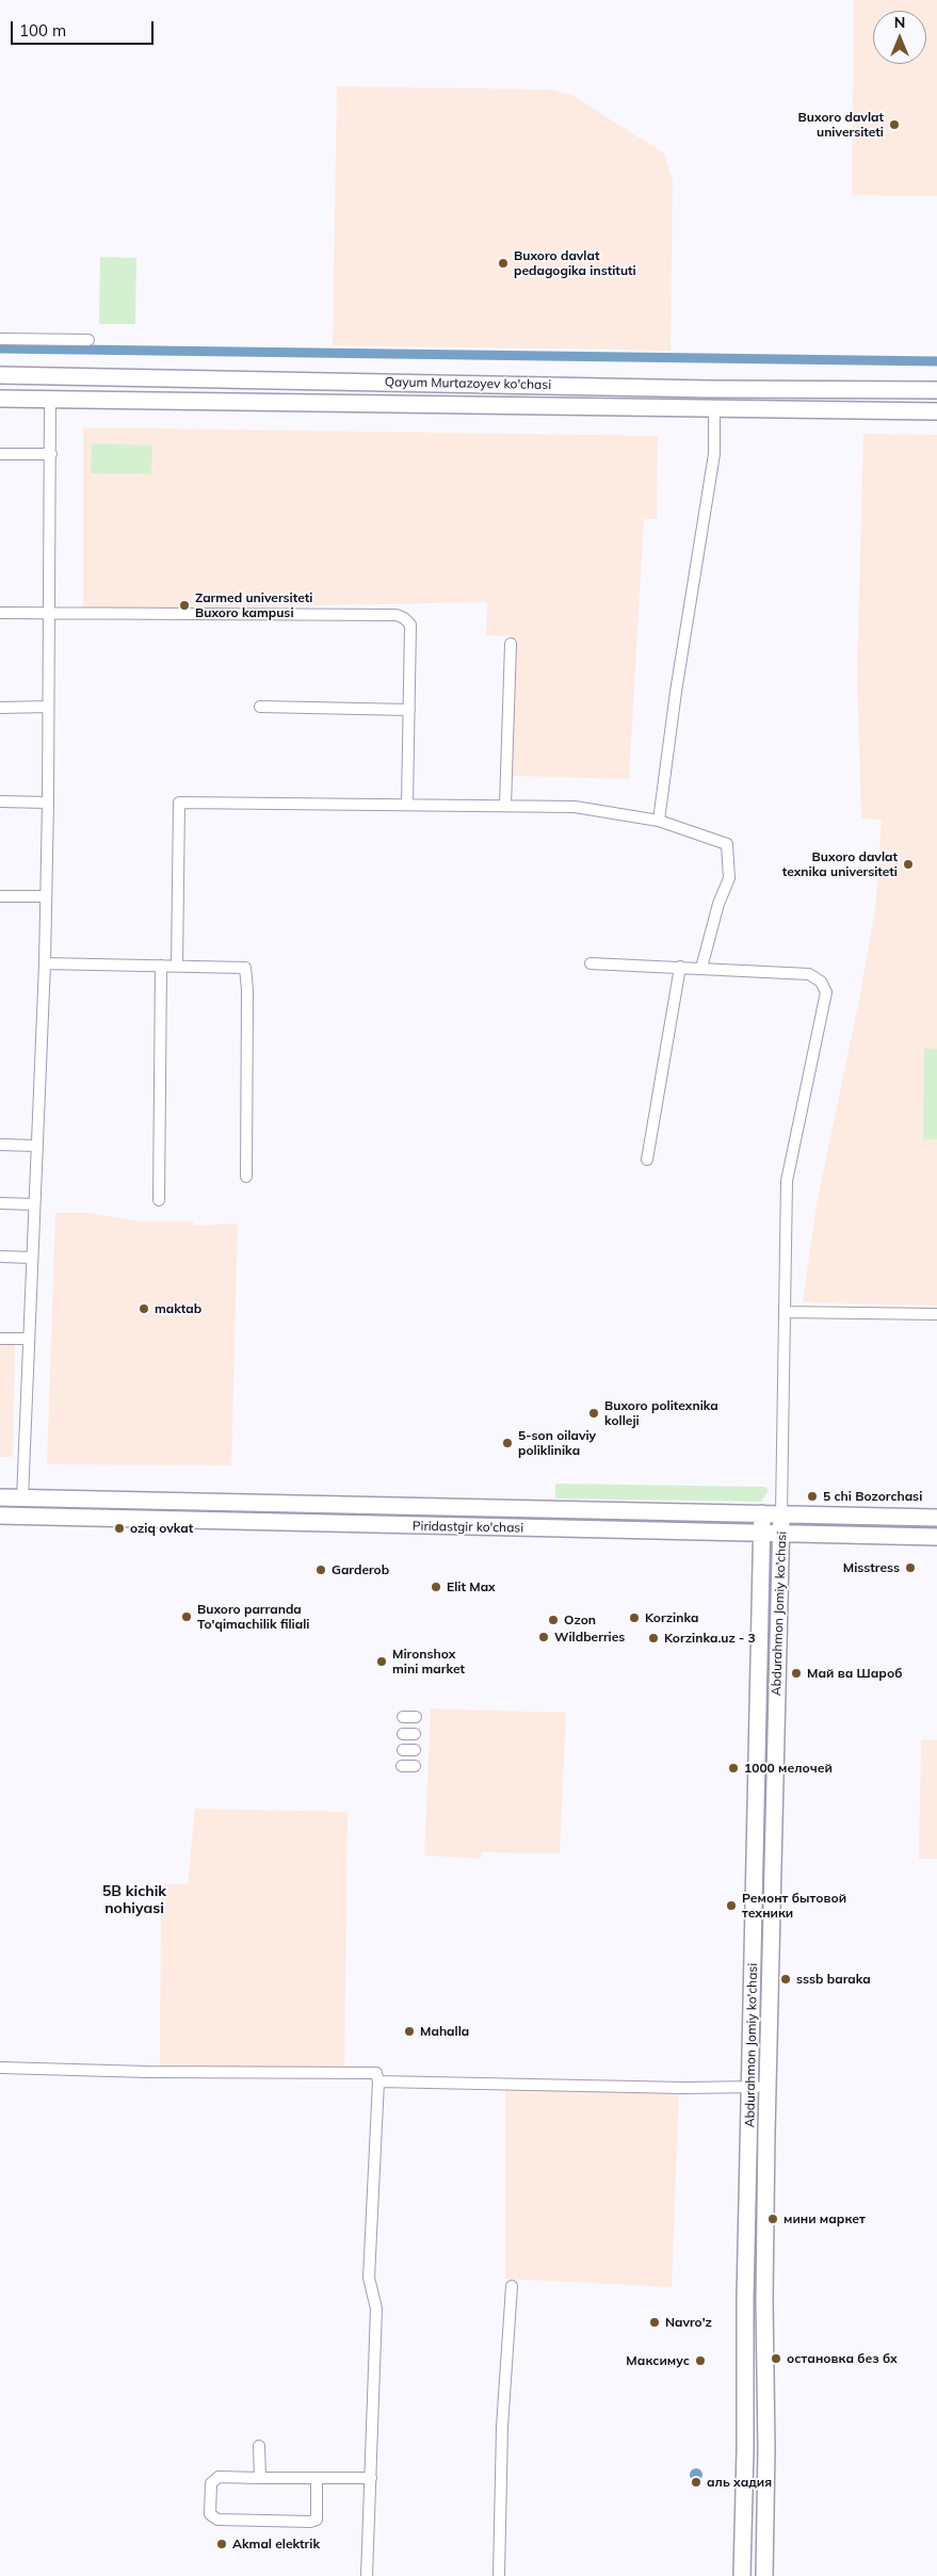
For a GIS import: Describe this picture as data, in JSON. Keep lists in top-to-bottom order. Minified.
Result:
{"streets":{"street":["Qayum Murtazoyev ko'chasi","Piridastgir ko'chasi","Abdurahmon Jomiy ko'chasi"]},"crossings":[["Piridastgir ko'chasi","Abdurahmon Jomiy ko'chasi"]],"districts":["5B kichik nohiyasi"],"places":["Buxoro davlat universiteti","Buxoro davlat pedagogika instituti","Zarmed universiteti Buxoro kampusi","Buxoro davlat texnika universiteti","maktab","Buxoro politexnika kolleji","5-son oilaviy poliklinika","5 chi Bozorchasi","oziq ovkat","Misstress","Garderob","Elit Max","Buxoro parranda To'qimachilik filiali","Korzinka","Ozon","Wildberries","Korzinka.uz - 3","Mironshox mini market","Май ва Шароб","1000 мелочей","Ремонт бытовой техники","sssb baraka","Mahalla","мини маркет","Navro'z","остановка без бх","Максимус","аль хадия","Akmal elektrik"],"scale_bar":"100 m","north":"top"}
